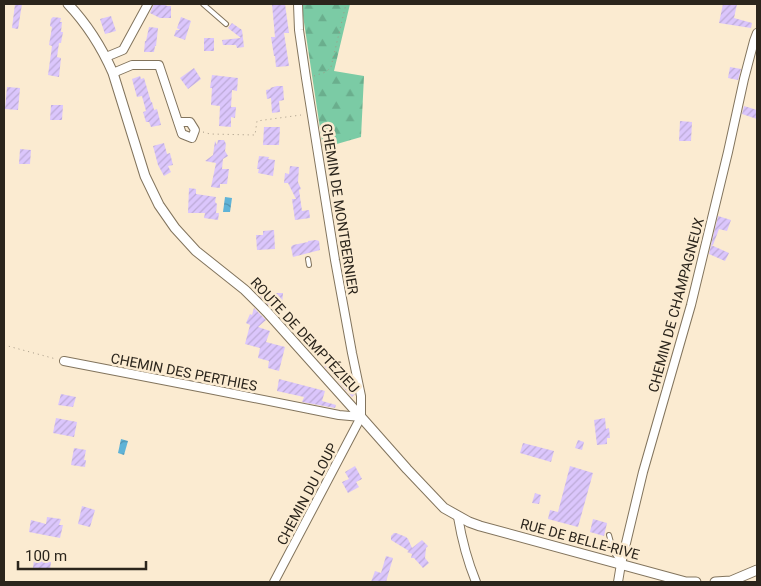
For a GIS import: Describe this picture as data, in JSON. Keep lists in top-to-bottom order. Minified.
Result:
{"streets":{"street":["CHEMIN DE MONTBERNIER","CHEMIN DE CHAMPAGNEUX","ROUTE DE DEMPTÉZIEU","CHEMIN DES PERTHIES","CHEMIN DU LOUP","RUE DE BELLE-RIVE"]},"crossings":[["CHEMIN DE MONTBERNIER","ROUTE DE DEMPTÉZIEU"],["CHEMIN DE MONTBERNIER","CHEMIN DES PERTHIES"],["CHEMIN DE MONTBERNIER","CHEMIN DU LOUP"],["CHEMIN DE CHAMPAGNEUX","RUE DE BELLE-RIVE"],["ROUTE DE DEMPTÉZIEU","CHEMIN DES PERTHIES"],["ROUTE DE DEMPTÉZIEU","CHEMIN DU LOUP"],["ROUTE DE DEMPTÉZIEU","RUE DE BELLE-RIVE"],["CHEMIN DES PERTHIES","CHEMIN DU LOUP"]],"scale_bar":"100 m"}
